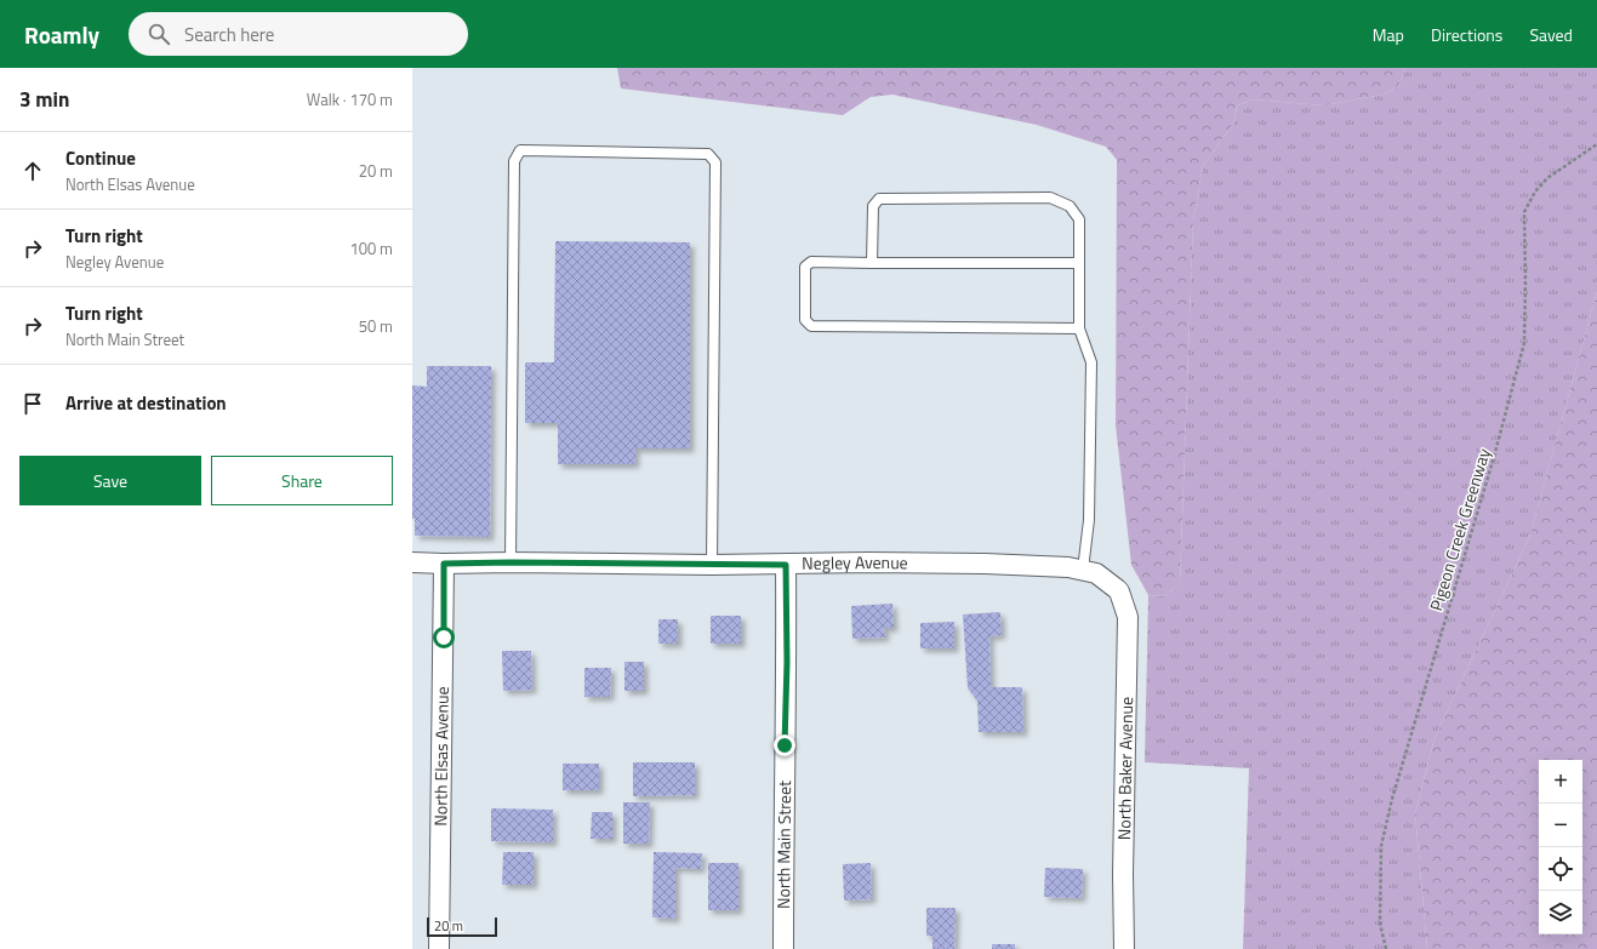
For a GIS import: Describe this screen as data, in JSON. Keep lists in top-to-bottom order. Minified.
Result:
{"streets":{"street":["Negley Avenue","North Elsas Avenue","North Baker Avenue","North Main Street"],"path":["Pigeon Creek Greenway"]},"crossings":[["Negley Avenue","North Elsas Avenue"],["Negley Avenue","North Baker Avenue"],["Negley Avenue","North Main Street"]],"scale_bar":"20 m","page":{"header":"Roamly","search":"Search here","nav":["Map","Directions","Saved"],"heading":["3 min","Walk · 170 m"],"list":[["Continue","North Elsas Avenue","20 m"],["Turn right","Negley Avenue","100 m"],["Turn right","North Main Street","50 m"],"Arrive at destination"],"buttons":["Save","Share"],"map_buttons":["+","−"],"scale":"20 m"}}
